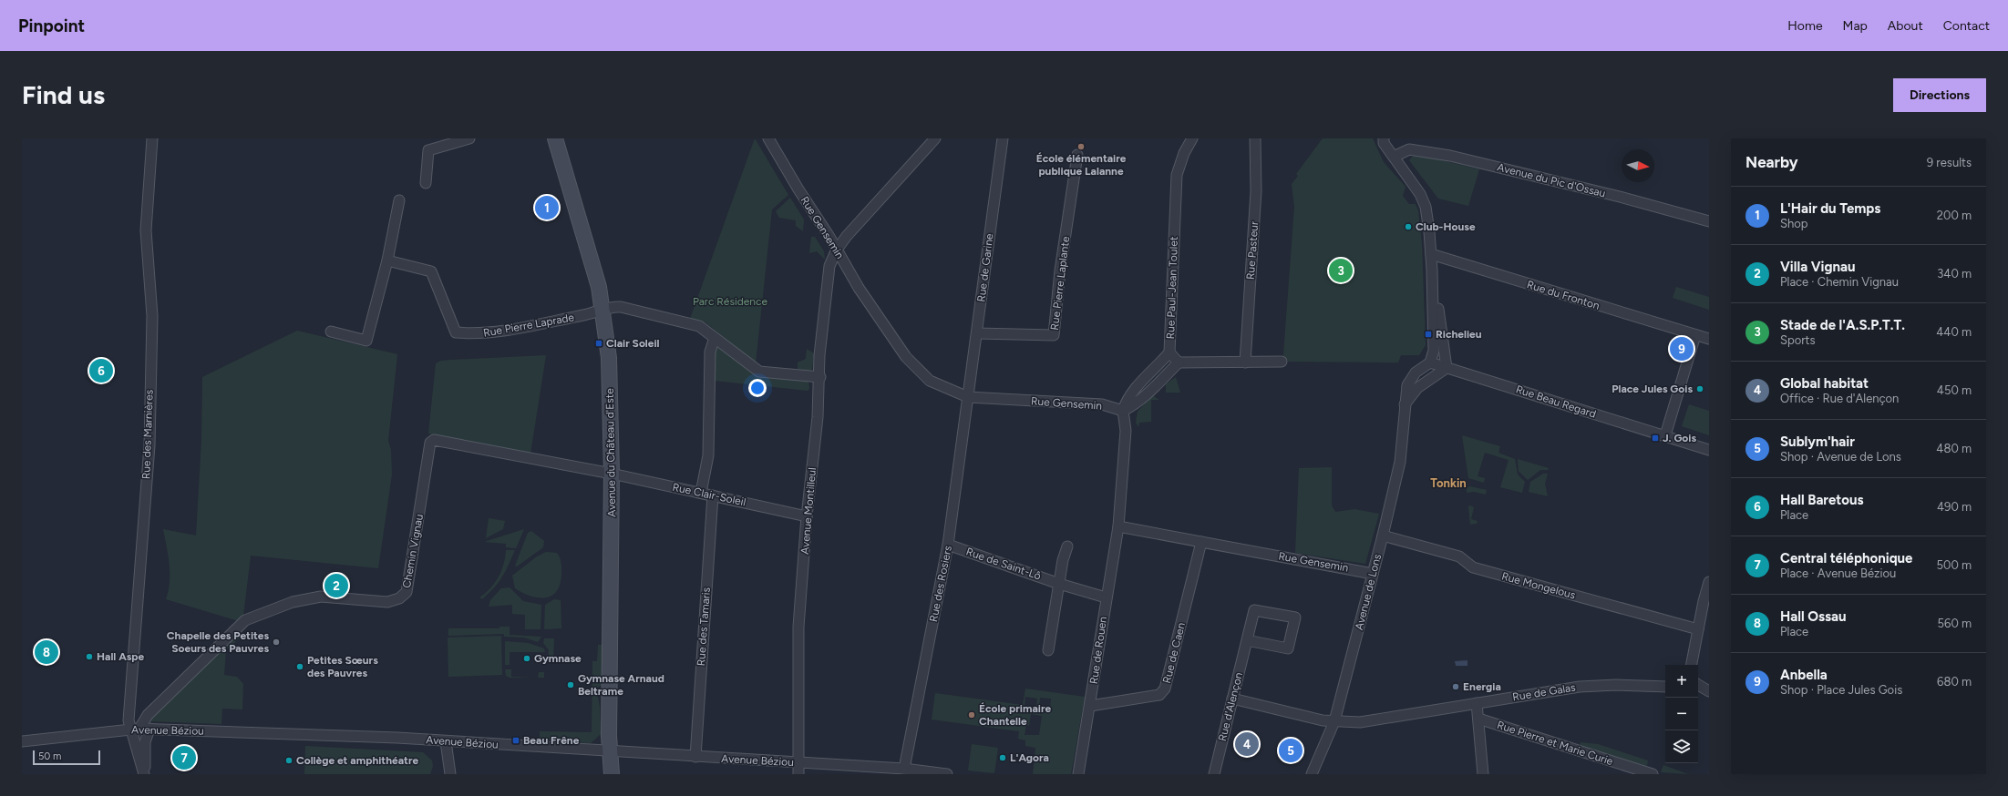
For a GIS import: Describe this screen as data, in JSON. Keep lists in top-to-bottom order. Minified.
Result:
{"streets":{"street":["Avenue du Pic d'Ossau","Rue Gensemin","Rue Pasteur","Rue de Garine","Rue Pierre Laplante","Rue Paul-Jean Toulet","Rue du Fronton","Rue Pierre Laprade","Rue Beau Regard","Rue des Marnières","Avenue du Château d'Este","Rue Clair-Soleil","Avenue Montilleul","Chemin Vignau","Rue de Saint-Lô","Rue des Rosiers","Rue Mongelous","Avenue de Lons","Rue des Tamaris","Rue de Rouen","Rue de Caen","Rue de Galas","Rue d'Alençon","Avenue Béziou","Rue Pierre et Marie Curie"]},"crossings":[["Rue Gensemin","Rue de Garine"],["Rue Gensemin","Avenue Montilleul"],["Rue Gensemin","Rue des Rosiers"],["Rue Gensemin","Avenue de Lons"],["Rue Gensemin","Rue de Rouen"],["Rue Gensemin","Rue de Caen"],["Rue de Garine","Rue Pierre Laplante"],["Rue de Garine","Rue des Rosiers"],["Rue Pierre Laprade","Avenue du Château d'Este"],["Rue Beau Regard","Avenue de Lons"],["Rue des Marnières","Chemin Vignau"],["Rue des Marnières","Avenue Béziou"],["Avenue du Château d'Este","Rue Clair-Soleil"],["Avenue du Château d'Este","Chemin Vignau"],["Avenue du Château d'Este","Avenue Béziou"],["Rue Clair-Soleil","Avenue Montilleul"],["Rue Clair-Soleil","Chemin Vignau"],["Rue Clair-Soleil","Rue des Tamaris"],["Avenue Montilleul","Avenue Béziou"],["Chemin Vignau","Avenue Béziou"],["Rue de Saint-Lô","Rue des Rosiers"],["Rue de Saint-Lô","Rue de Rouen"],["Rue des Rosiers","Avenue Béziou"],["Rue Mongelous","Avenue de Lons"],["Avenue de Lons","Rue de Galas"],["Rue des Tamaris","Avenue Béziou"],["Rue de Rouen","Rue de Caen"],["Rue de Galas","Rue d'Alençon"]],"districts":["Tonkin"],"parks":["Parc Résidence"],"places":{"other":["École élémentaire publique Lalanne","Club-House","Place Jules Gois","Chapelle des Petites Soeurs des Pauvres","Hall Aspe","Gymnase","Petites Sœurs des Pauvres","Gymnase Arnaud Beltrame","Energia","École primaire Chantelle","L'Agora","Collège et amphithéatre"],"transit":["Richelieu","Clair Soleil","J. Gois","Beau Frêne"]},"scale_bar":"50 m","north":"right","page":{"header":"Pinpoint","nav":["Home","Map","About","Contact"],"buttons":"Directions","title":"Find us","heading":["Nearby","9 results"],"list":[{"mark":"1","name":"L'Hair du Temps","note":"Shop","value":"200 m"},{"mark":"2","name":"Villa Vignau","note":"Place · Chemin Vignau","value":"340 m"},{"mark":"3","name":"Stade de l'A.S.P.T.T.","note":"Sports","value":"440 m"},{"mark":"4","name":"Global habitat","note":"Office · Rue d'Alençon","value":"450 m"},{"mark":"5","name":"Sublym'hair","note":"Shop · Avenue de Lons","value":"480 m"},{"mark":"6","name":"Hall Baretous","note":"Place","value":"490 m"},{"mark":"7","name":"Central téléphonique","note":"Place · Avenue Béziou","value":"500 m"},{"mark":"8","name":"Hall Ossau","note":"Place","value":"560 m"},{"mark":"9","name":"Anbella","note":"Shop · Place Jules Gois","value":"680 m"}],"pins":["1","3","9","6","2","8","4","5","7"],"map_buttons":["+","−"],"scale":"50 m"}}
